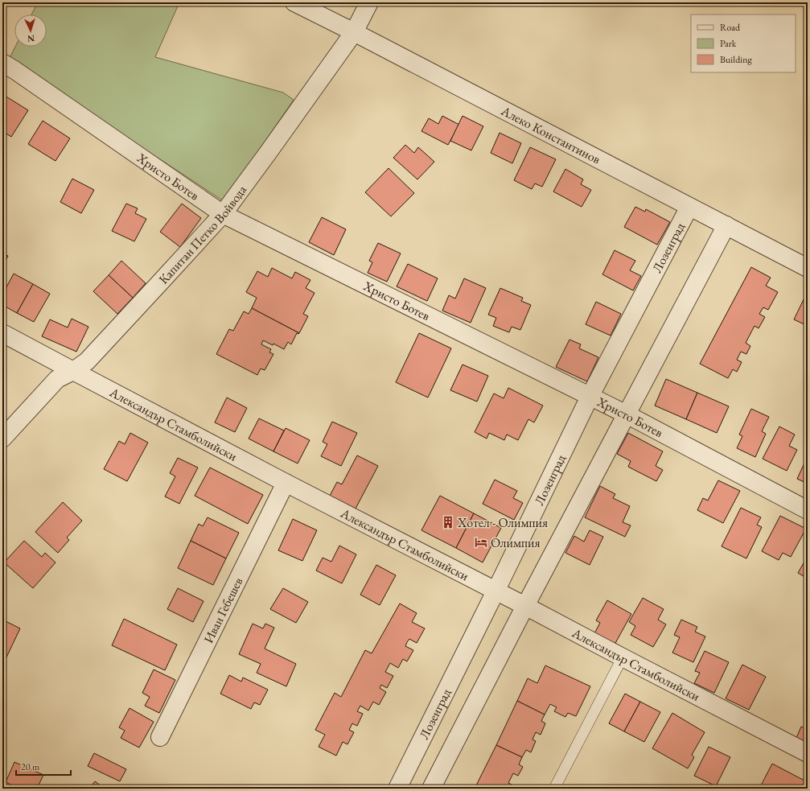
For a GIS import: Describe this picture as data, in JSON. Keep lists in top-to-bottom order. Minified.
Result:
{"streets":{"street":["Алеко Константинов","Христо Ботев","Капитан Петко Войвода","Лозенград","Александър Стамболийски","Иван Гебешев"]},"crossings":[["Алеко Константинов","Капитан Петко Войвода"],["Алеко Константинов","Лозенград"],["Христо Ботев","Капитан Петко Войвода"],["Христо Ботев","Лозенград"],["Капитан Петко Войвода","Александър Стамболийски"],["Лозенград","Александър Стамболийски"],["Александър Стамболийски","Иван Гебешев"]],"places":{"building":["Хотел - Олимпия"],"hotel":["Олимпия"]},"legend":["Road","Park","Building"],"scale_bar":"20 m","north":"bottom"}
